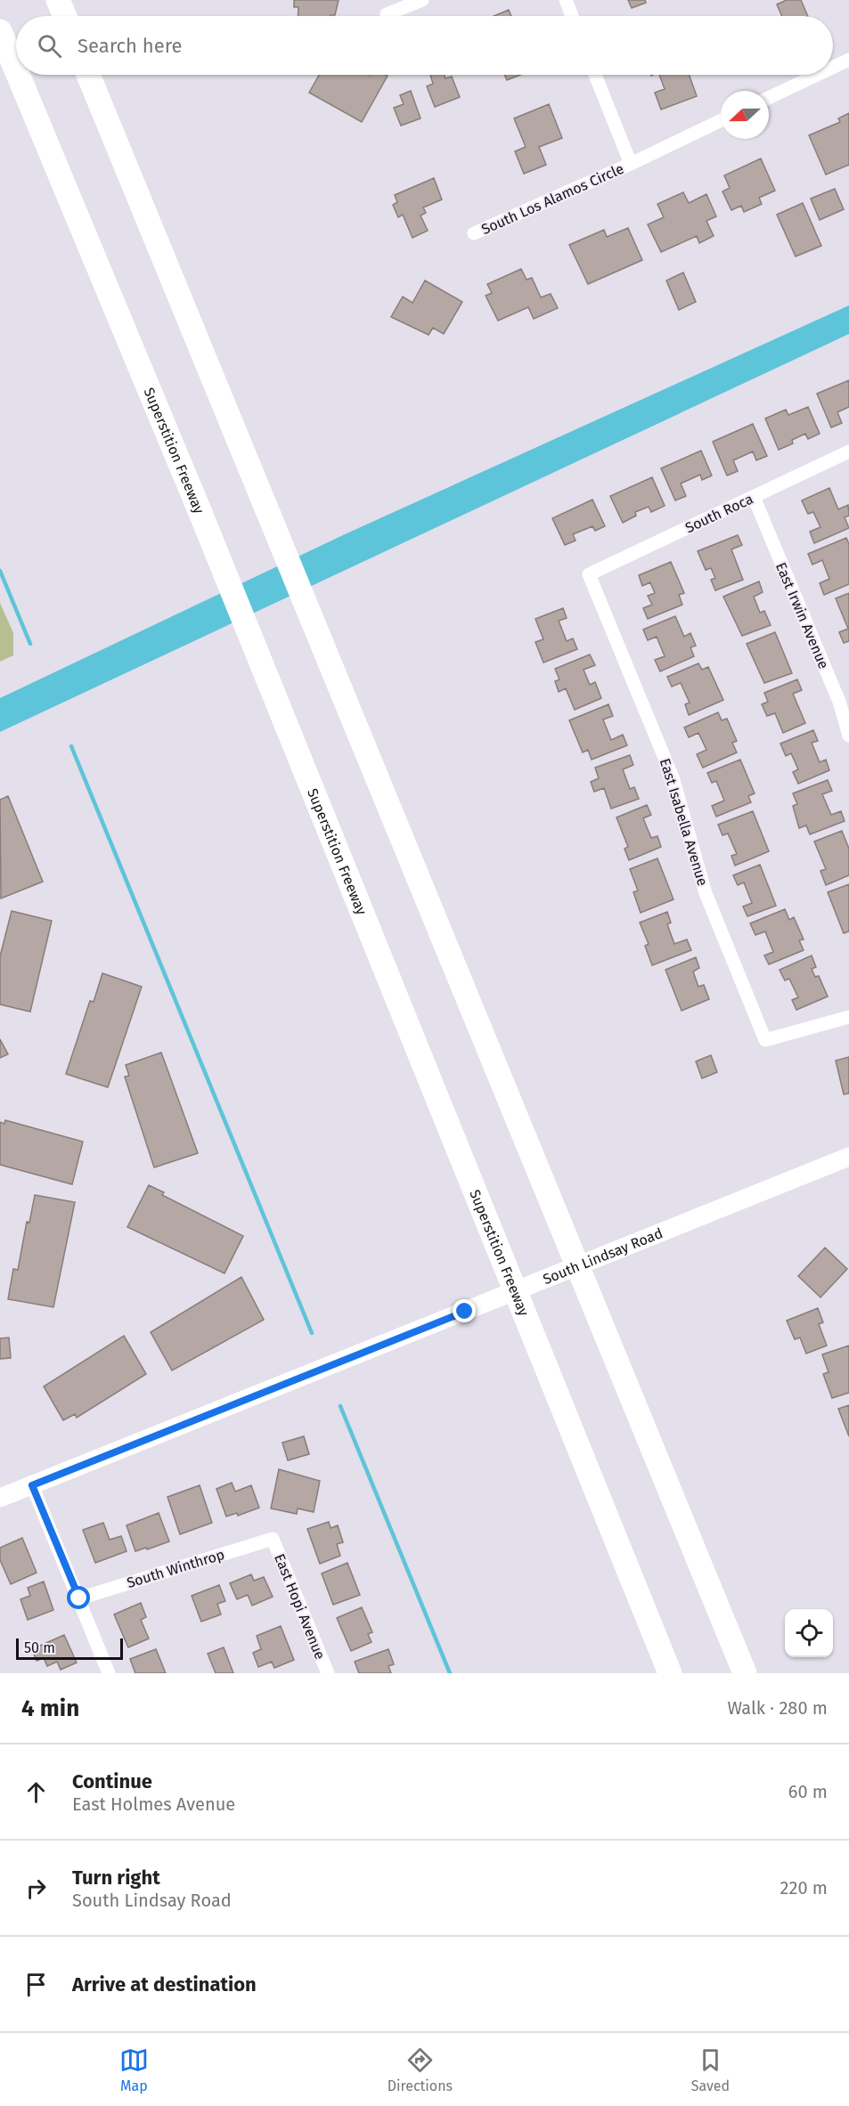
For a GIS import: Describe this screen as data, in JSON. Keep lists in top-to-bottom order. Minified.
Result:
{"streets":{"highway":["Superstition Freeway"],"main road":["South Lindsay Road"],"street":["South Los Alamos Circle","South Roca","East Irwin Avenue","East Isabella Avenue","South Winthrop","East Hopi Avenue"]},"crossings":[["South Roca","East Irwin Avenue"],["South Roca","East Isabella Avenue"],["South Winthrop","East Hopi Avenue"]],"scale_bar":"50 m","north":"left","page":{"search":"Search here","scale":"50 m","heading":["4 min","Walk · 280 m"],"list":[["Continue","East Holmes Avenue","60 m"],["Turn right","South Lindsay Road","220 m"],"Arrive at destination"],"nav":["Map","Directions","Saved"]}}
